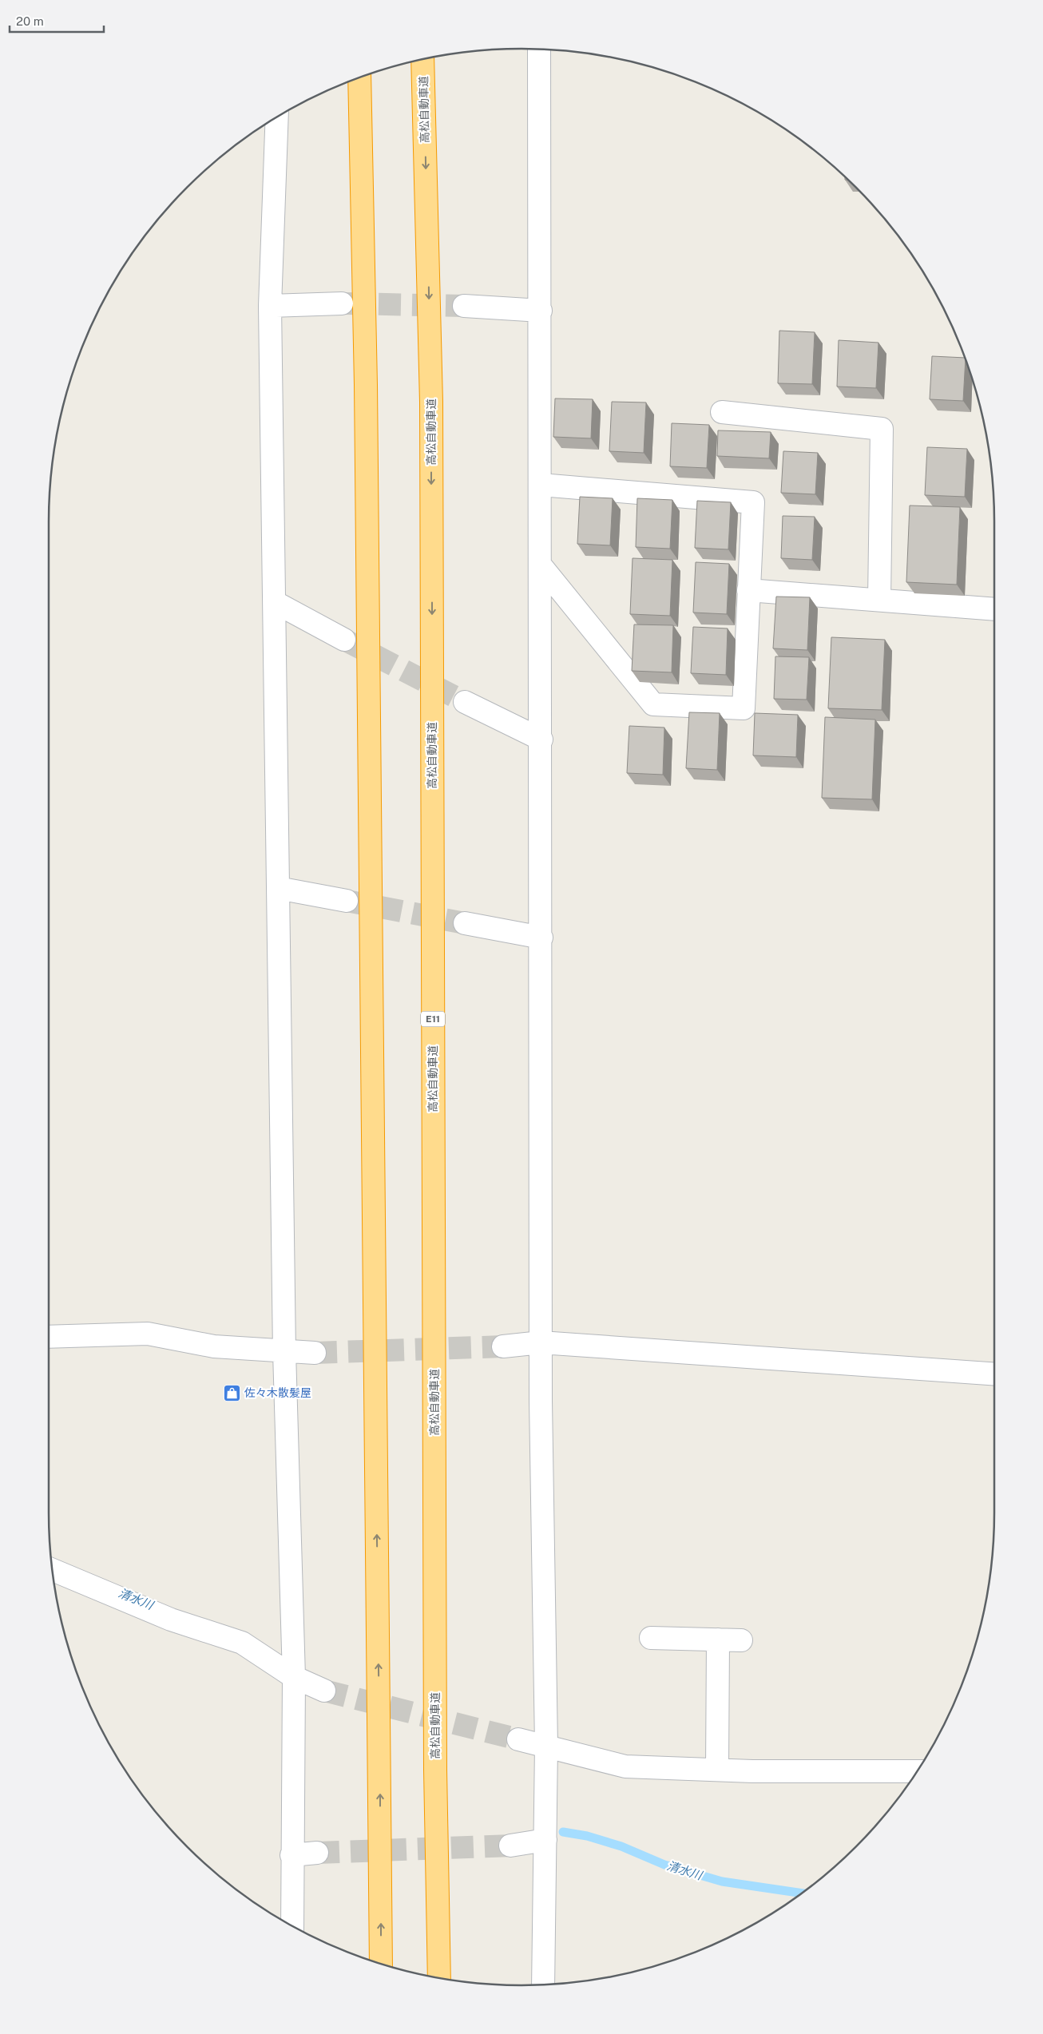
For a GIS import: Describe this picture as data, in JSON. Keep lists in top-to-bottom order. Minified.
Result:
{"streets":{"highway":["高松自動車道","E11"]},"water":["清水川"],"places":{"shop":["佐々木散髪屋"]},"scale_bar":"20 m"}
